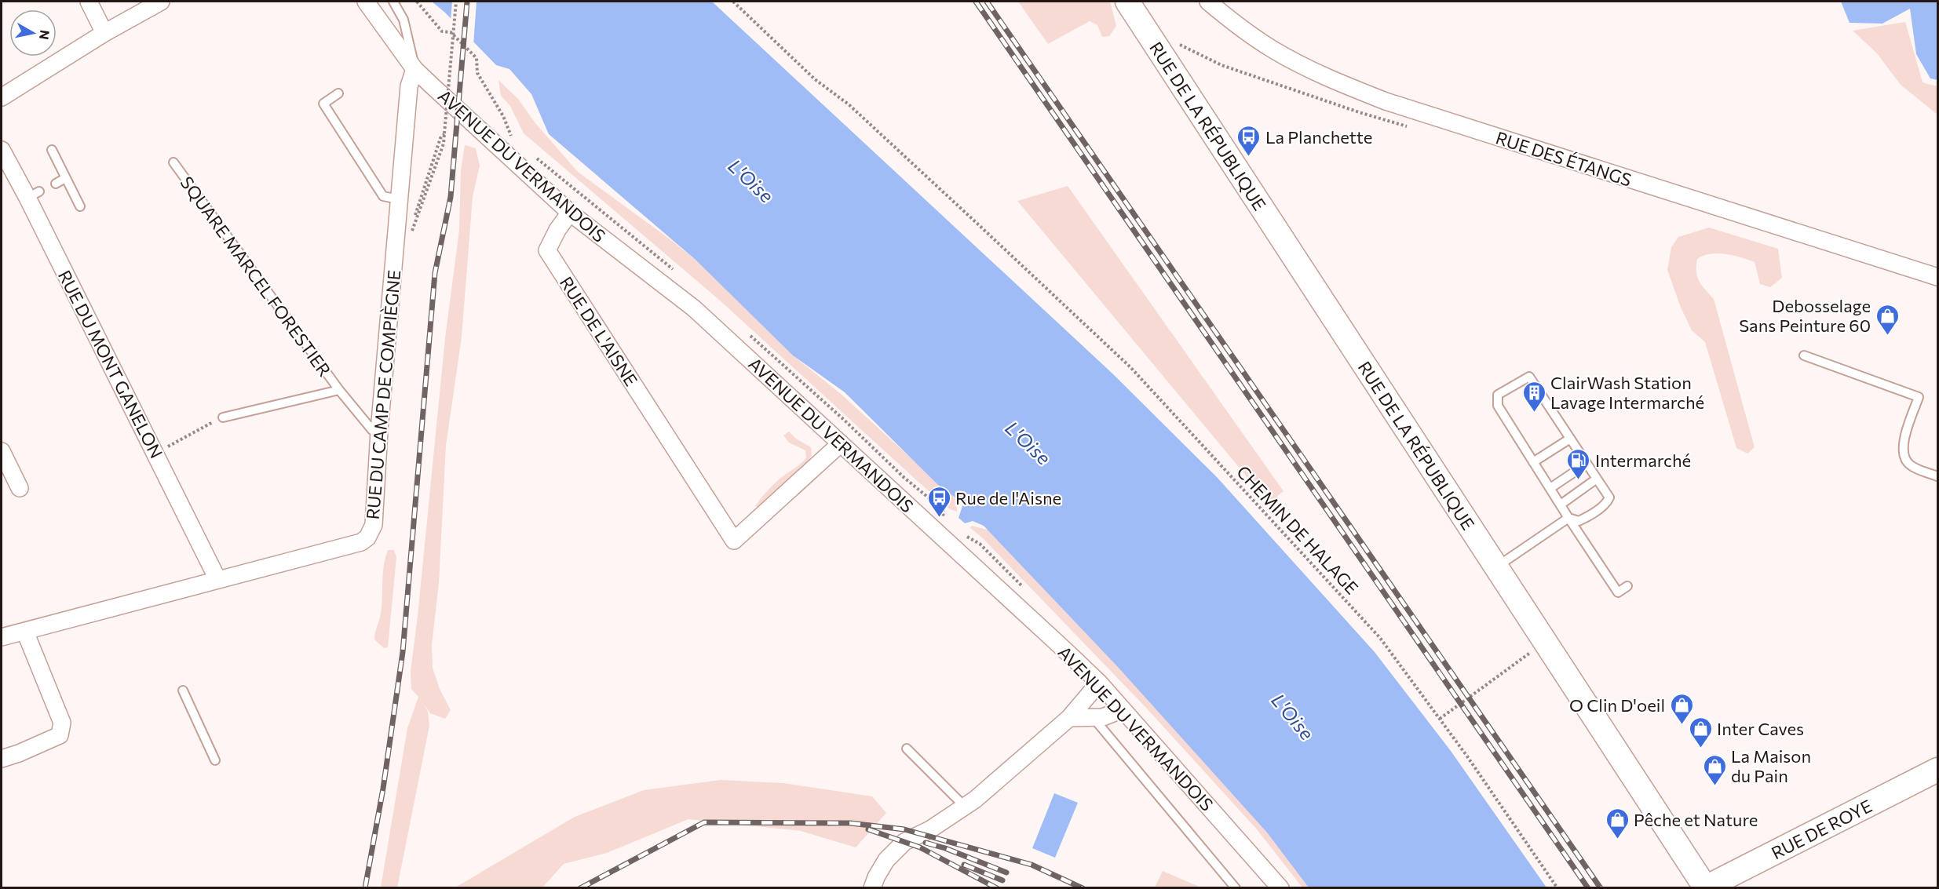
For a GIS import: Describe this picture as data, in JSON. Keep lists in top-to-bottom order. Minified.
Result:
{"streets":{"main road":["RUE DE LA RÉPUBLIQUE","RUE DE ROYE"],"street":["RUE DES ÉTANGS","AVENUE DU VERMANDOIS","RUE DE L'AISNE","RUE DU MONT GANELON","RUE DU CAMP DE COMPIÈGNE"],"lane":["SQUARE MARCEL FORESTIER"],"path":["CHEMIN DE HALAGE"]},"crossings":[["RUE DE LA RÉPUBLIQUE","RUE DE ROYE"],["AVENUE DU VERMANDOIS","RUE DE L'AISNE"],["AVENUE DU VERMANDOIS","RUE DU CAMP DE COMPIÈGNE"],["SQUARE MARCEL FORESTIER","RUE DU CAMP DE COMPIÈGNE"],["RUE DU MONT GANELON","RUE DU CAMP DE COMPIÈGNE"]],"water":["L'Oise"],"places":{"bus stop":["La Planchette","Rue de l'Aisne"],"shop":["Debosselage Sans Peinture 60","O Clin D'oeil","Inter Caves","La Maison du Pain","Pêche et Nature"],"building":["ClairWash Station Lavage Intermarché"],"fuel station":["Intermarché"]},"north":"right"}
